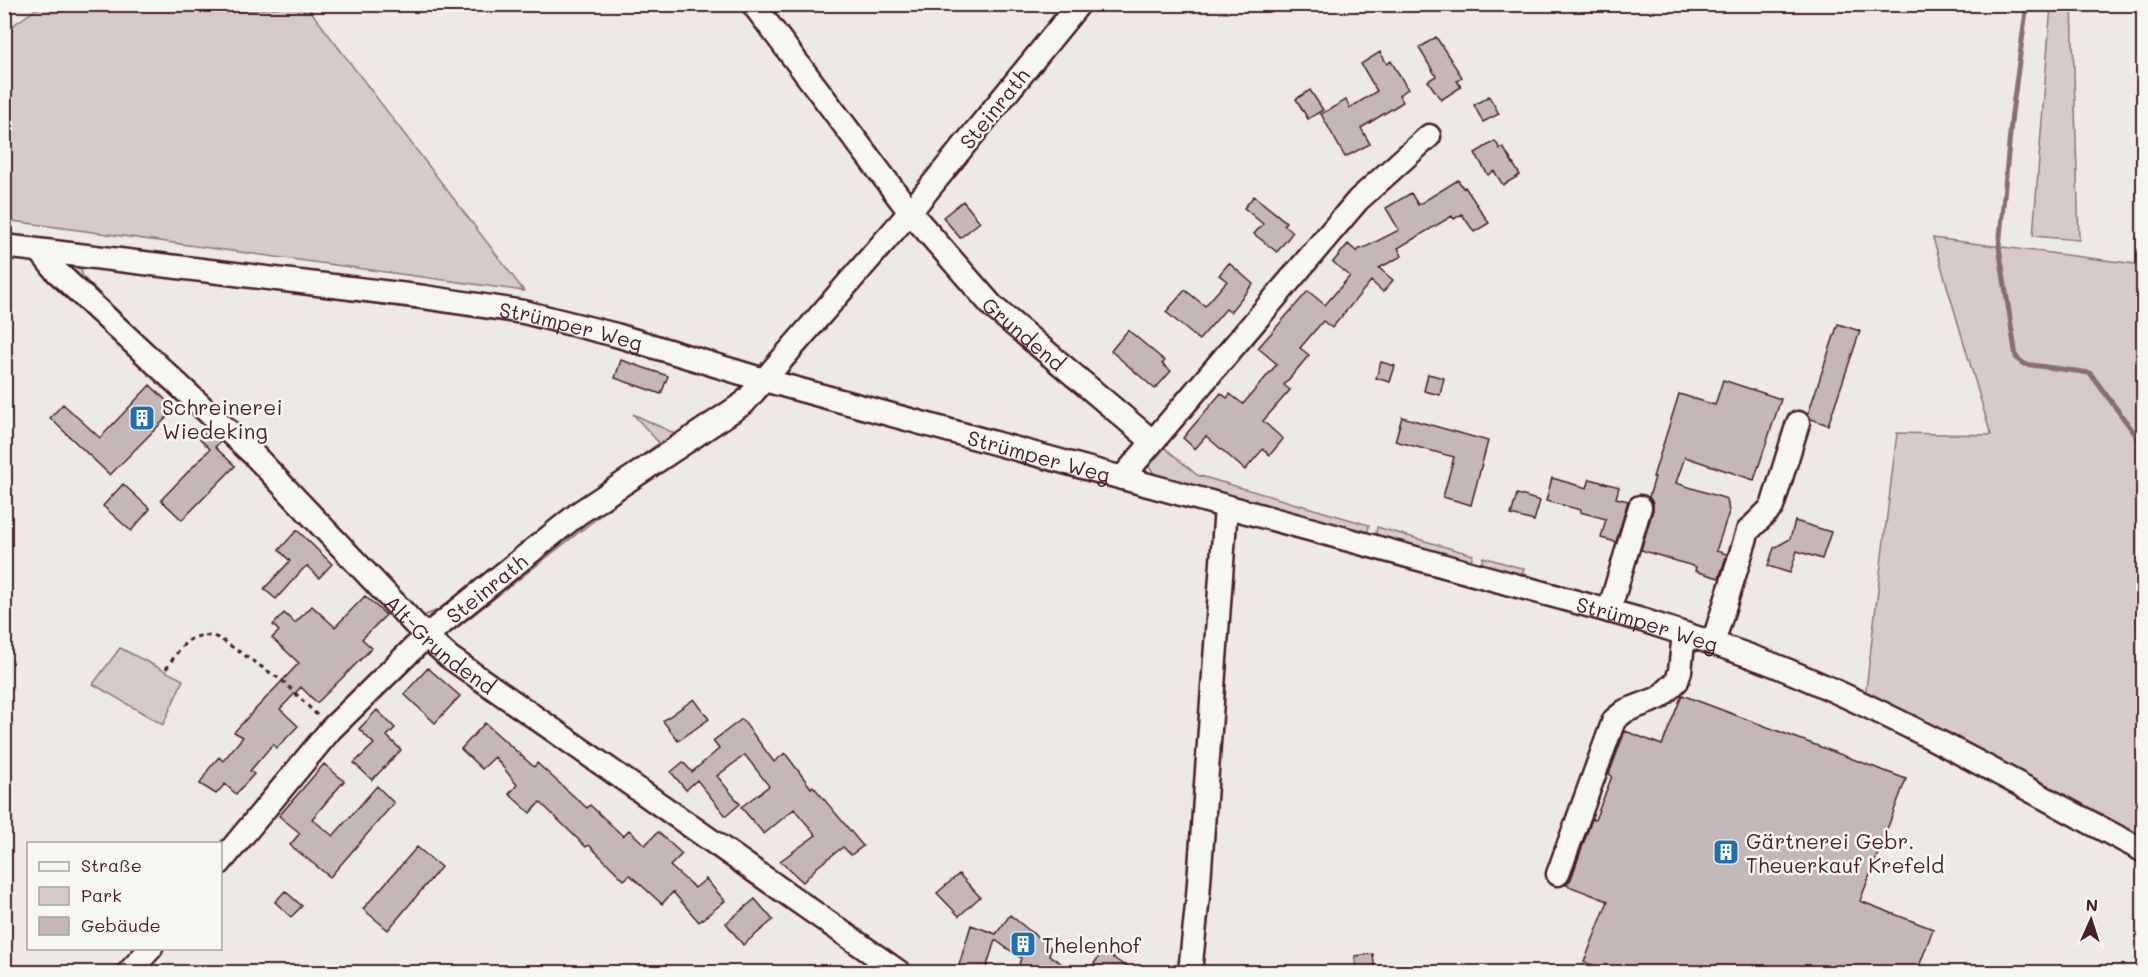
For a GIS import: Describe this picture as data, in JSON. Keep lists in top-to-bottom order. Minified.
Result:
{"streets":{"street":["Steinrath","Strümper Weg","Grundend","Alt-Grundend"]},"crossings":[["Steinrath","Strümper Weg"],["Steinrath","Grundend"],["Steinrath","Alt-Grundend"],["Strümper Weg","Grundend"],["Strümper Weg","Alt-Grundend"]],"places":{"building":["Schreinerei Wiedeking","Gärtnerei Gebr. Theuerkauf Krefeld","Thelenhof"]},"legend":["Straße","Park","Gebäude"],"north":"top"}
